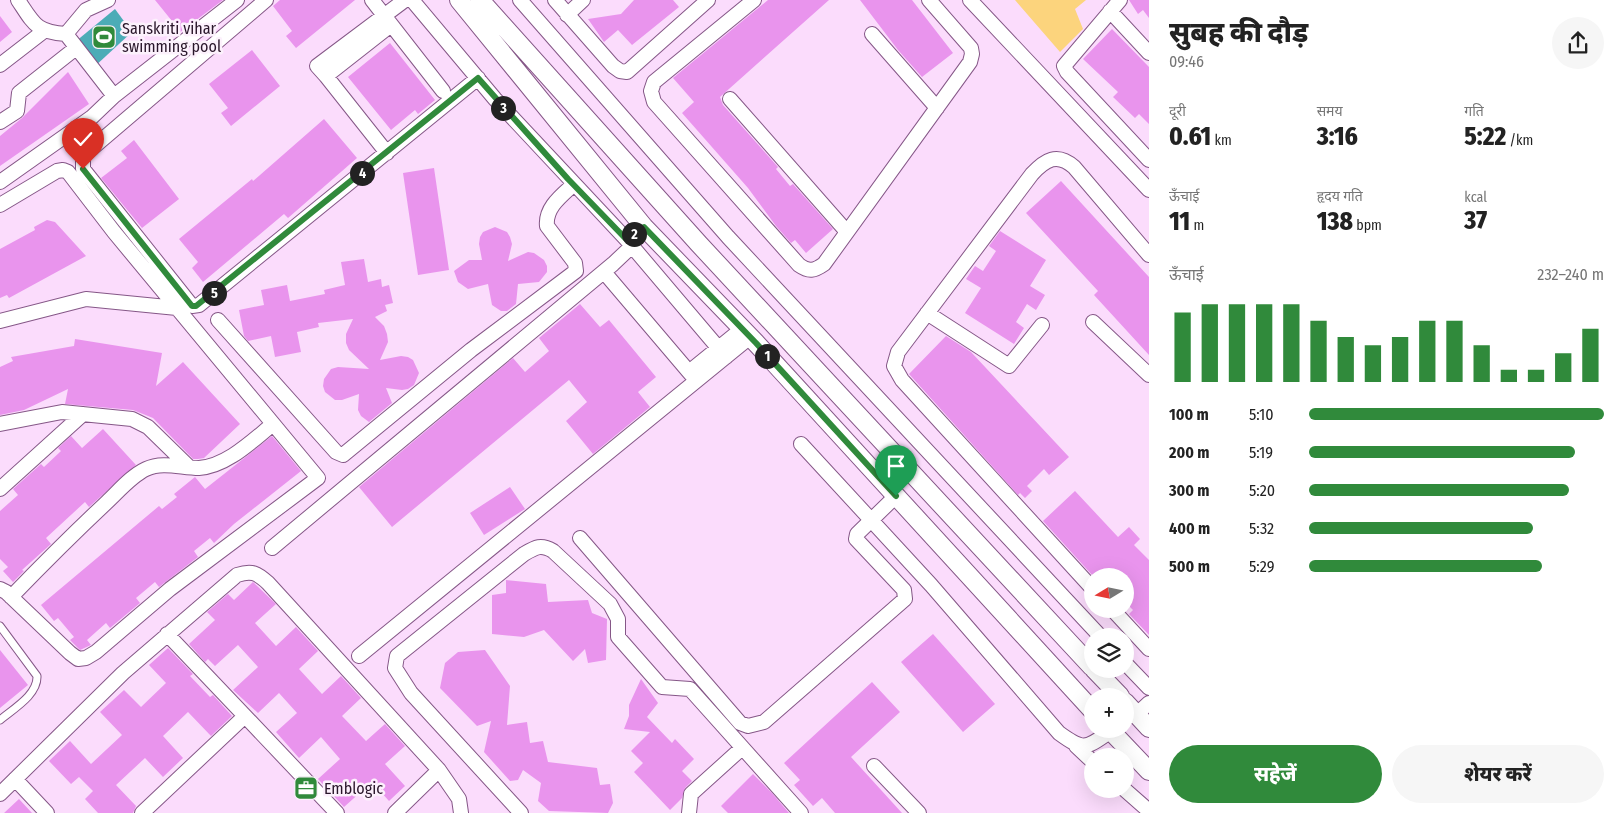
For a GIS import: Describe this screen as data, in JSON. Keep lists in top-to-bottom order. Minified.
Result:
{"places":{"sports":["Sanskriti vihar swimming pool"],"office":["Emblogic"]},"north":"left","page":{"heading":["सुबह की दौड़","09:46"],"stats":[["दूरी","0.61 km"],["समय","3:16"],["गति","5:22 /km"],["ऊँचाई","11 m"],["हृदय गति","138 bpm"],["kcal","37"]],"pins":["3","4","2","5","1"],"chart":["ऊँचाई","232–240 m"],"list":[{"name":"100 m","note":"5:10"},{"name":"200 m","note":"5:19"},{"name":"300 m","note":"5:20"},{"name":"400 m","note":"5:32"},{"name":"500 m","note":"5:29"}],"map_buttons":["+","−"],"buttons":["सहेजें","शेयर करें"]}}
